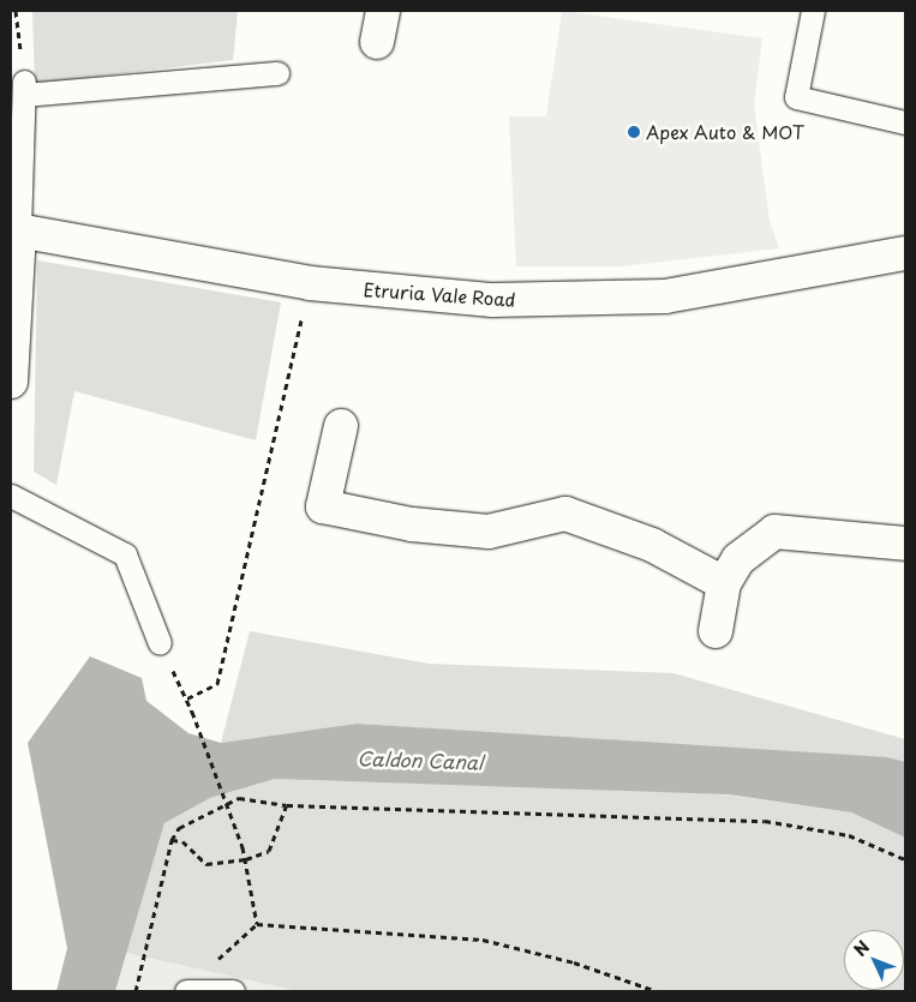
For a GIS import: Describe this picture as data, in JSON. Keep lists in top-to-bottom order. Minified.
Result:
{"streets":{"street":["Etruria Vale Road"]},"water":["Caldon Canal"],"places":["Apex Auto & MOT"],"north":"top left"}
